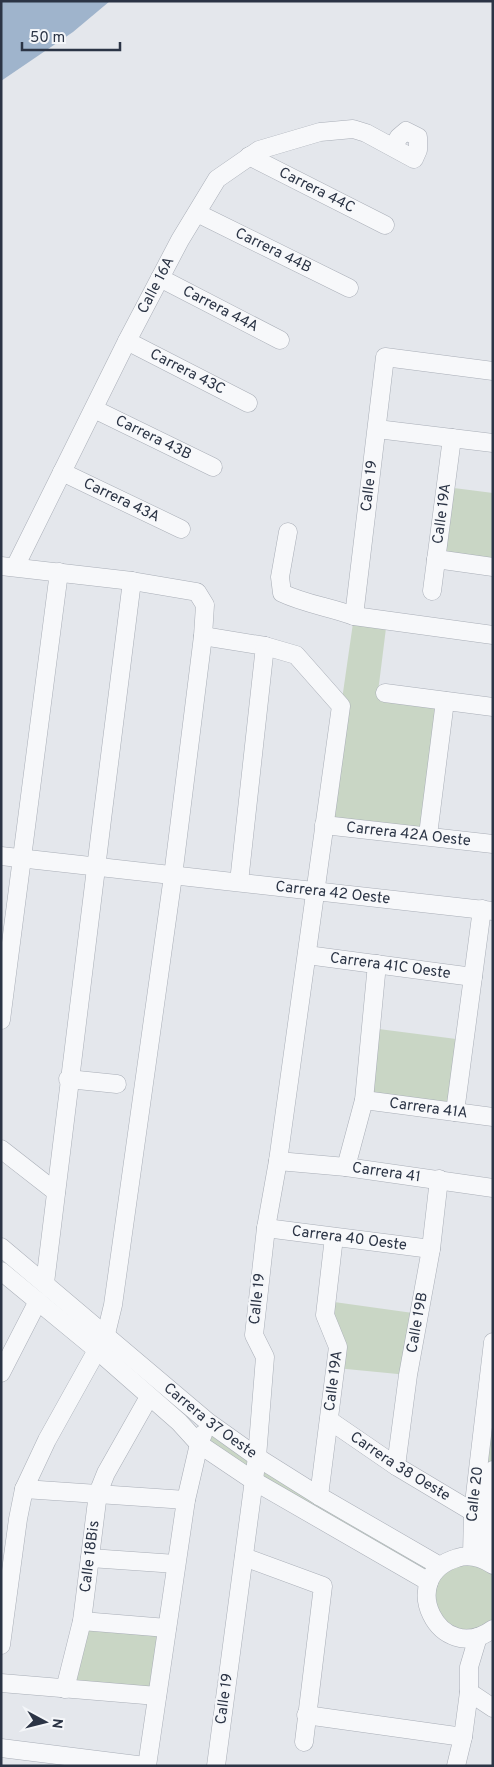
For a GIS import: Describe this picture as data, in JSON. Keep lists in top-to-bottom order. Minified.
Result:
{"streets":{"street":["Carrera 44C","Carrera 44B","Calle 16A","Carrera 44A","Carrera 43C","Carrera 43B","Calle 19","Carrera 43A","Calle 19A","Carrera 42A Oeste","Carrera 42 Oeste","Carrera 41C Oeste","Carrera 41A","Carrera 41","Carrera 40 Oeste","Calle 19B","Carrera 37 Oeste","Carrera 38 Oeste","Calle 20","Calle 18Bis"]},"crossings":[["Carrera 44C","Calle 16A"],["Carrera 44B","Calle 16A"],["Calle 16A","Carrera 44A"],["Calle 16A","Carrera 43C"],["Calle 16A","Carrera 43B"],["Calle 16A","Carrera 43A"],["Calle 19","Carrera 42A Oeste"],["Calle 19","Carrera 42 Oeste"],["Calle 19","Carrera 41C Oeste"],["Calle 19","Carrera 41"],["Calle 19","Carrera 40 Oeste"],["Calle 19","Carrera 37 Oeste"],["Calle 19A","Carrera 40 Oeste"],["Calle 19A","Carrera 37 Oeste"],["Calle 19A","Carrera 38 Oeste"],["Carrera 41","Calle 19B"],["Carrera 40 Oeste","Calle 19B"],["Calle 19B","Carrera 38 Oeste"],["Carrera 37 Oeste","Calle 18Bis"],["Carrera 38 Oeste","Calle 20"]],"scale_bar":"50 m","north":"right"}
